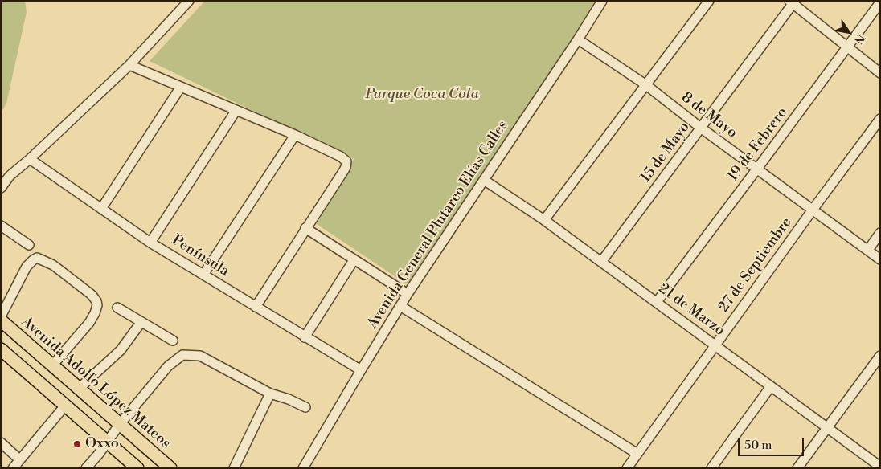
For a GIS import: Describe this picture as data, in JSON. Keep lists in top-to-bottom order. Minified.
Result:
{"streets":{"main road":["Avenida Adolfo López Mateos"],"street":["8 de Mayo","19 de Febrero","15 de Mayo","Avenida General Plutarco Elías Calles","Península","27 de Septiembre","21 de Marzo"]},"crossings":[["8 de Mayo","19 de Febrero"],["8 de Mayo","15 de Mayo"],["8 de Mayo","Avenida General Plutarco Elías Calles"],["8 de Mayo","27 de Septiembre"],["19 de Febrero","21 de Marzo"],["15 de Mayo","21 de Marzo"],["Avenida General Plutarco Elías Calles","Península"],["Avenida General Plutarco Elías Calles","21 de Marzo"],["27 de Septiembre","21 de Marzo"]],"parks":["Parque Coca Cola"],"places":["Oxxo"],"scale_bar":"50 m","north":"bottom right"}
